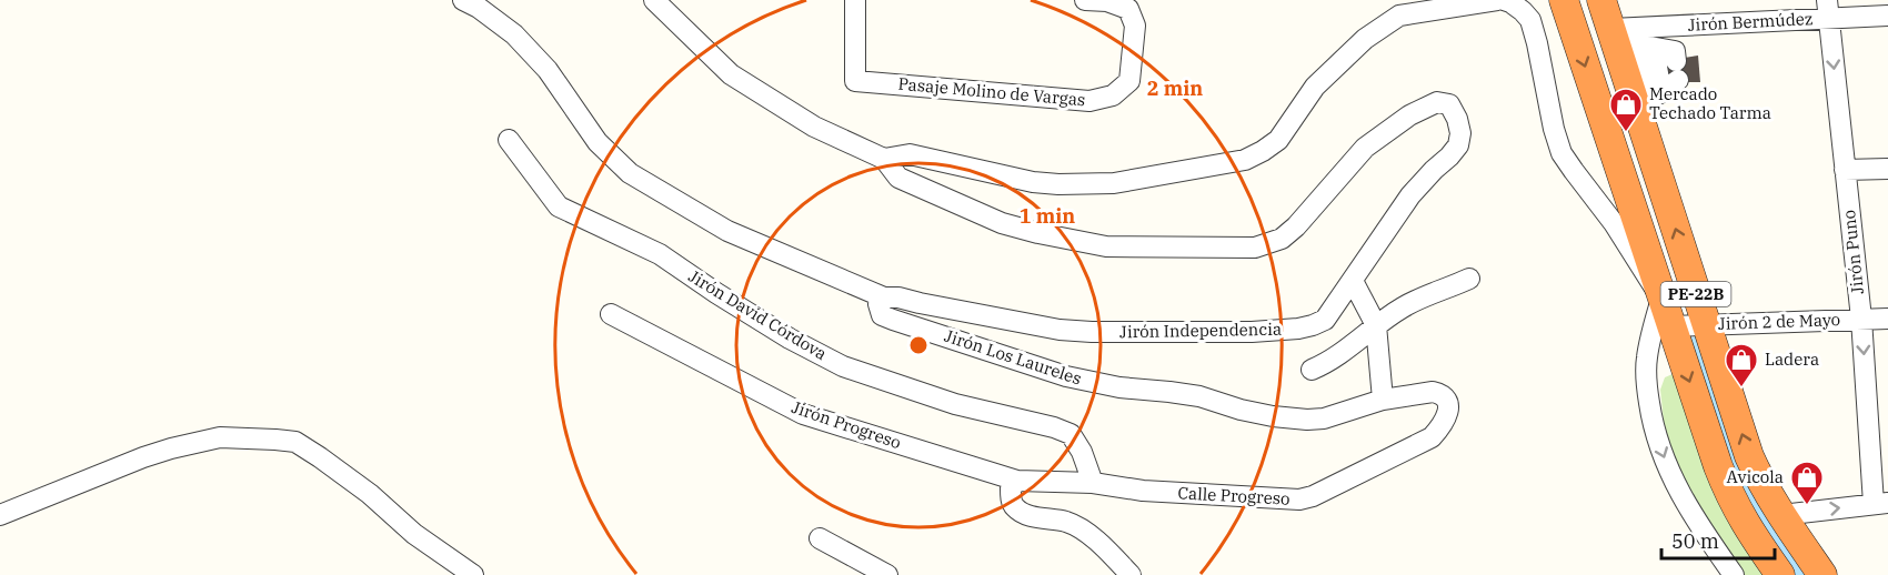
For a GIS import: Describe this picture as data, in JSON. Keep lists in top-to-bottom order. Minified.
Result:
{"streets":{"highway":["PE-22B"],"street":["Jirón Bermúdez","Pasaje Molino de Vargas","Jirón Puno","Jirón David Córdova","Jirón 2 de Mayo","Jirón Independencia","Jirón Los Laureles","Jirón Progreso","Calle Progreso"]},"crossings":[["Jirón Bermúdez","Jirón Puno"],["Jirón Bermúdez","PE-22B"],["Jirón Puno","Jirón 2 de Mayo"],["PE-22B","Jirón 2 de Mayo"],["Jirón David Córdova","Calle Progreso"],["Jirón Independencia","Jirón Los Laureles"],["Jirón Los Laureles","Calle Progreso"],["Jirón Progreso","Calle Progreso"]],"one_way":["Jirón Puno"],"places":{"shop":["Mercado Techado Tarma","Ladera","Avicola"]},"scale_bar":"50 m","rings":["2 min","1 min"]}
